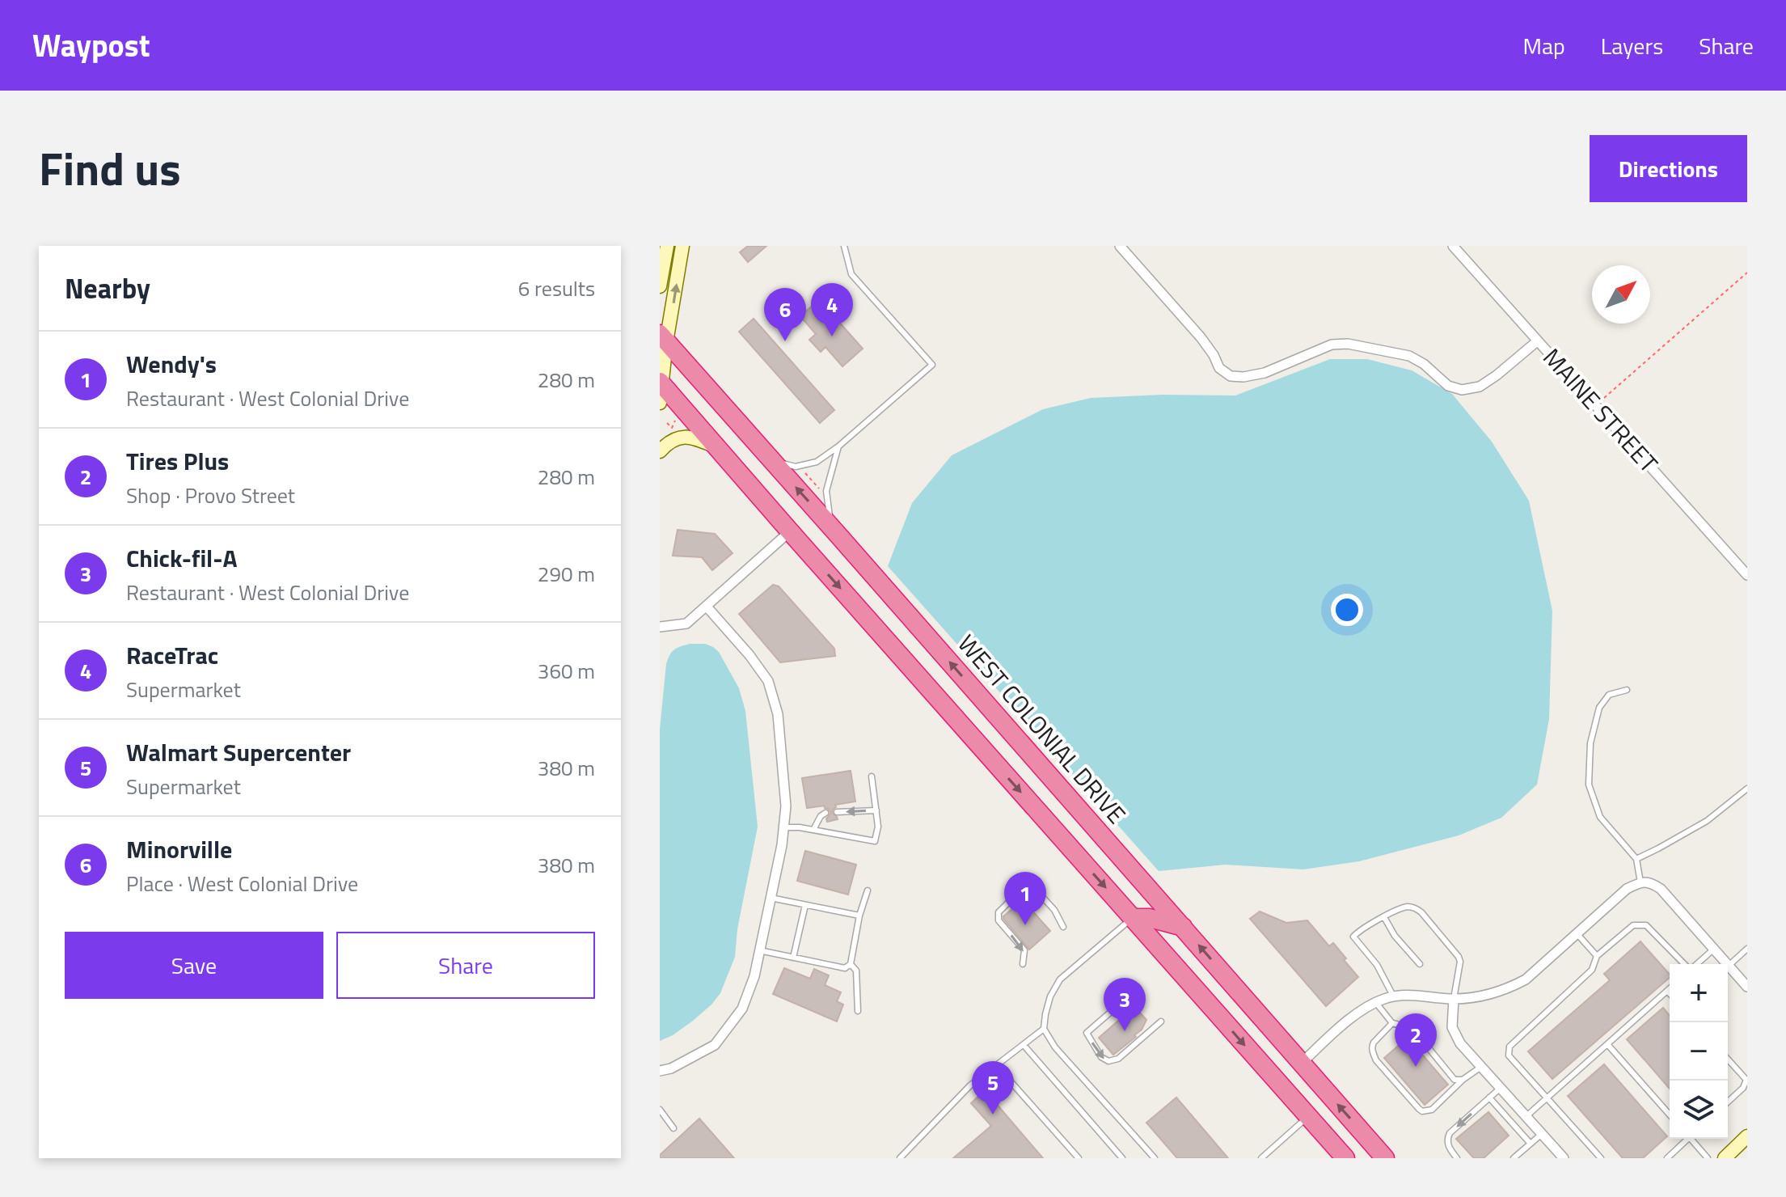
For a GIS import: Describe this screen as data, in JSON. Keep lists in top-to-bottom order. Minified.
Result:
{"streets":{"highway":["WEST COLONIAL DRIVE"],"street":["MAINE STREET"]},"north":"top right","page":{"header":"Waypost","nav":["Map","Layers","Share"],"title":"Find us","buttons":["Directions",["Save","Share"]],"heading":["Nearby","6 results"],"pins":["4","6","1","3","2","5"],"list":[{"mark":"1","name":"Wendy's","note":"Restaurant · West Colonial Drive","value":"280 m"},{"mark":"2","name":"Tires Plus","note":"Shop · Provo Street","value":"280 m"},{"mark":"3","name":"Chick-fil-A","note":"Restaurant · West Colonial Drive","value":"290 m"},{"mark":"4","name":"RaceTrac","note":"Supermarket","value":"360 m"},{"mark":"5","name":"Walmart Supercenter","note":"Supermarket","value":"380 m"},{"mark":"6","name":"Minorville","note":"Place · West Colonial Drive","value":"380 m"}],"map_buttons":["+","−"]}}
